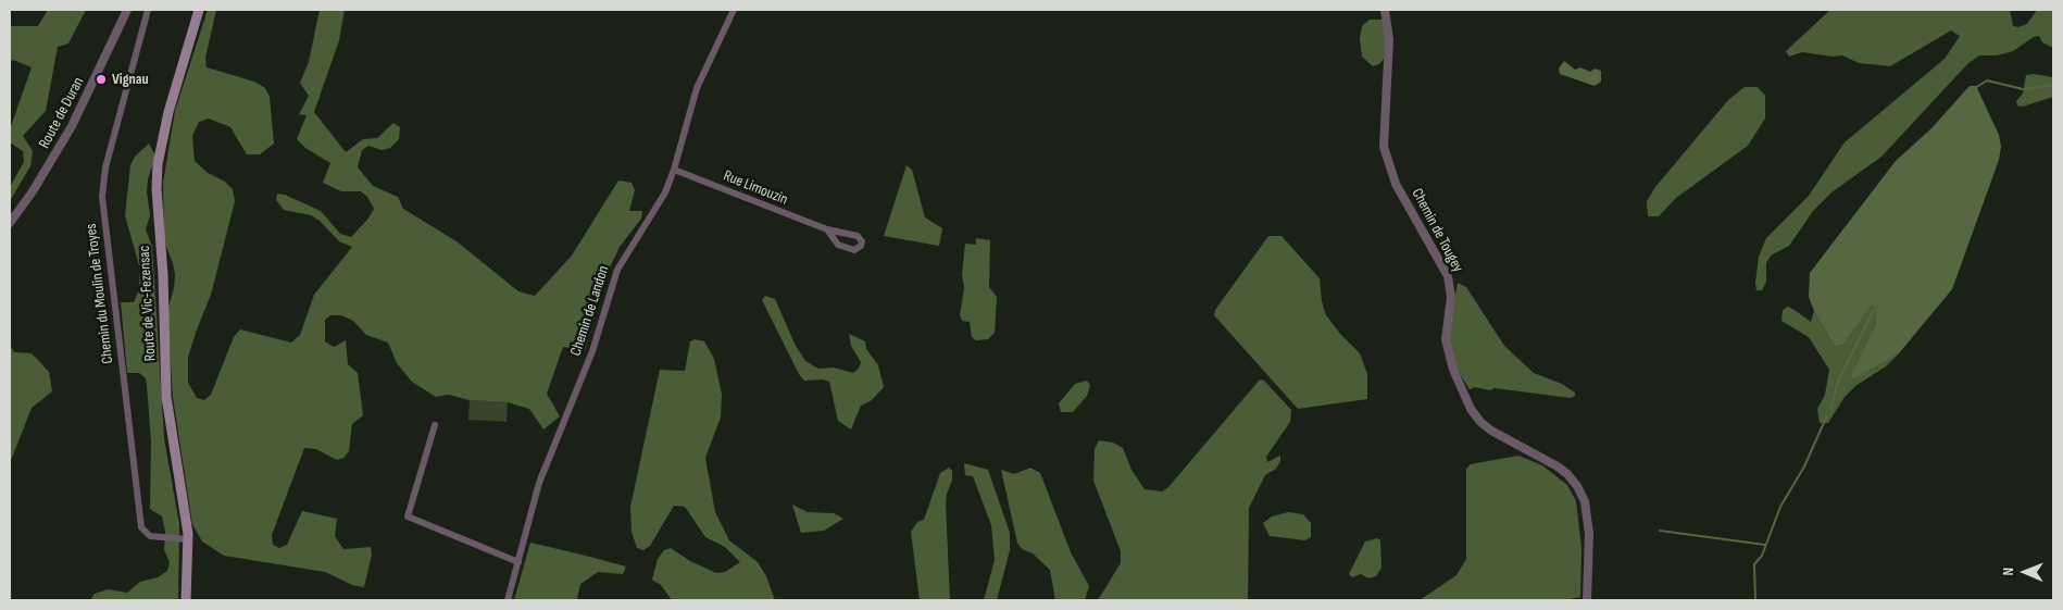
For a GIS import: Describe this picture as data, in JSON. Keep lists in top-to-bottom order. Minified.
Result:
{"streets":{"main road":["Route de Vic-Fezensac"],"street":["Route de Duran","Rue Limouzin","Chemin de Tougey","Chemin du Moulin de Troyes","Chemin de Landon"]},"crossings":[["Rue Limouzin","Chemin de Landon"],["Chemin du Moulin de Troyes","Route de Vic-Fezensac"]],"places":["Vignau"],"north":"left"}
